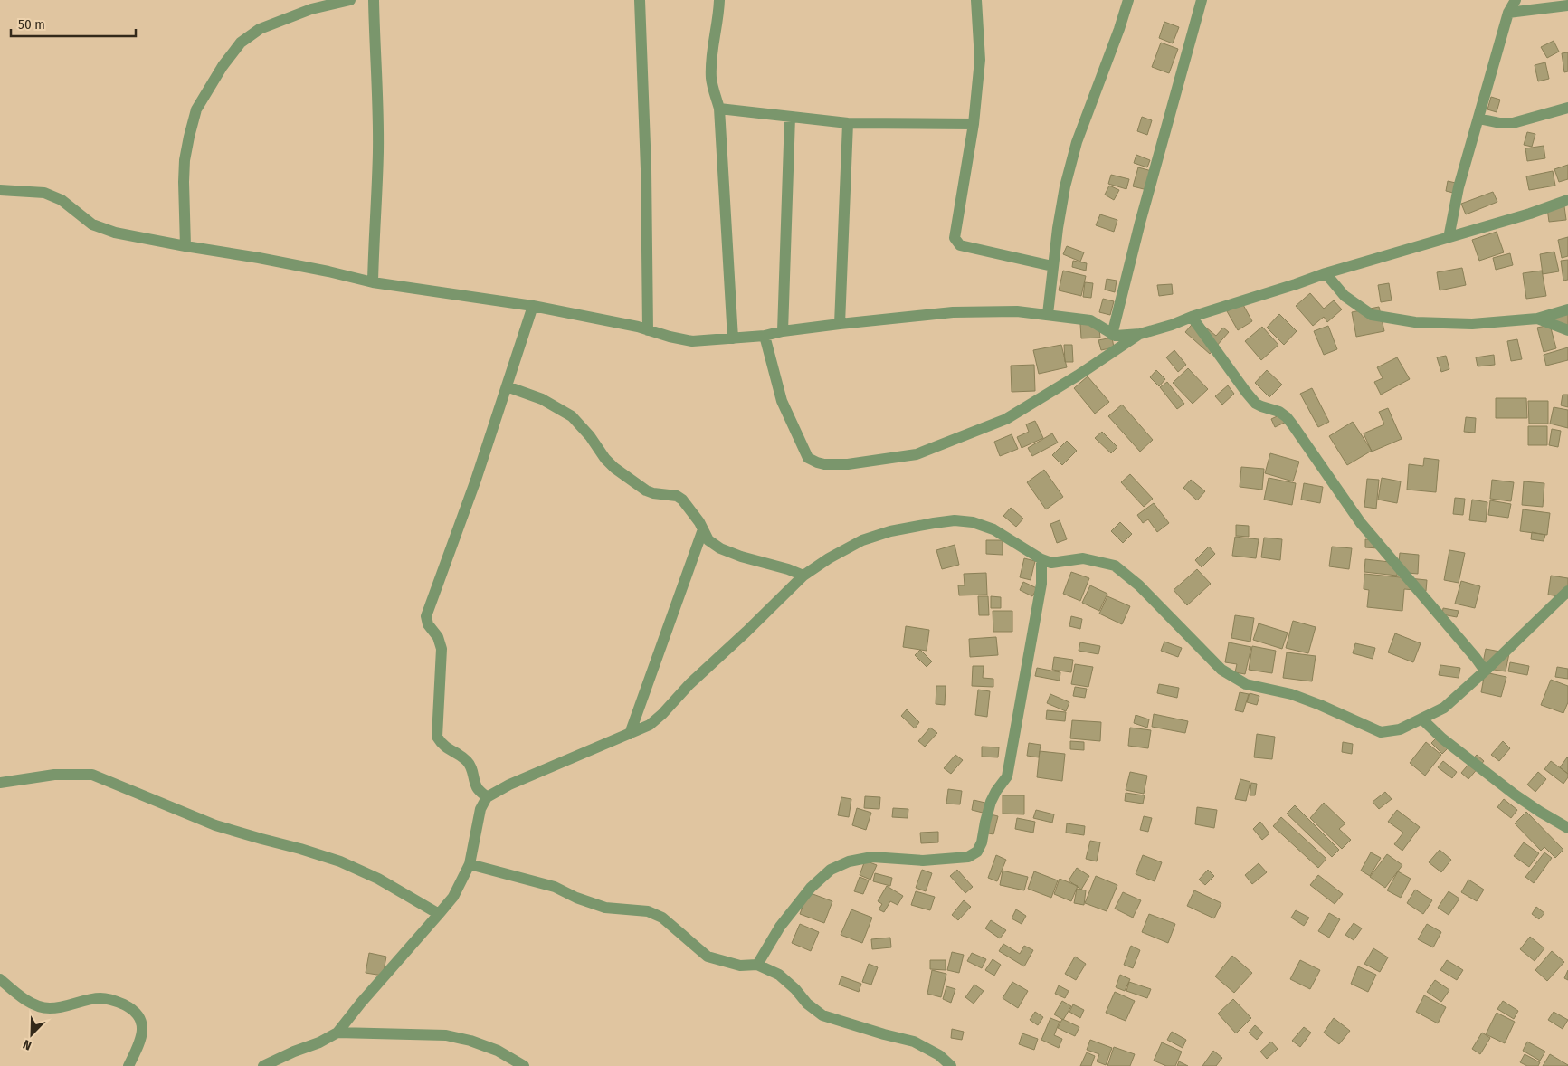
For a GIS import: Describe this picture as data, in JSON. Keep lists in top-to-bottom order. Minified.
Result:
{"scale_bar":"50 m","north":"bottom left"}
